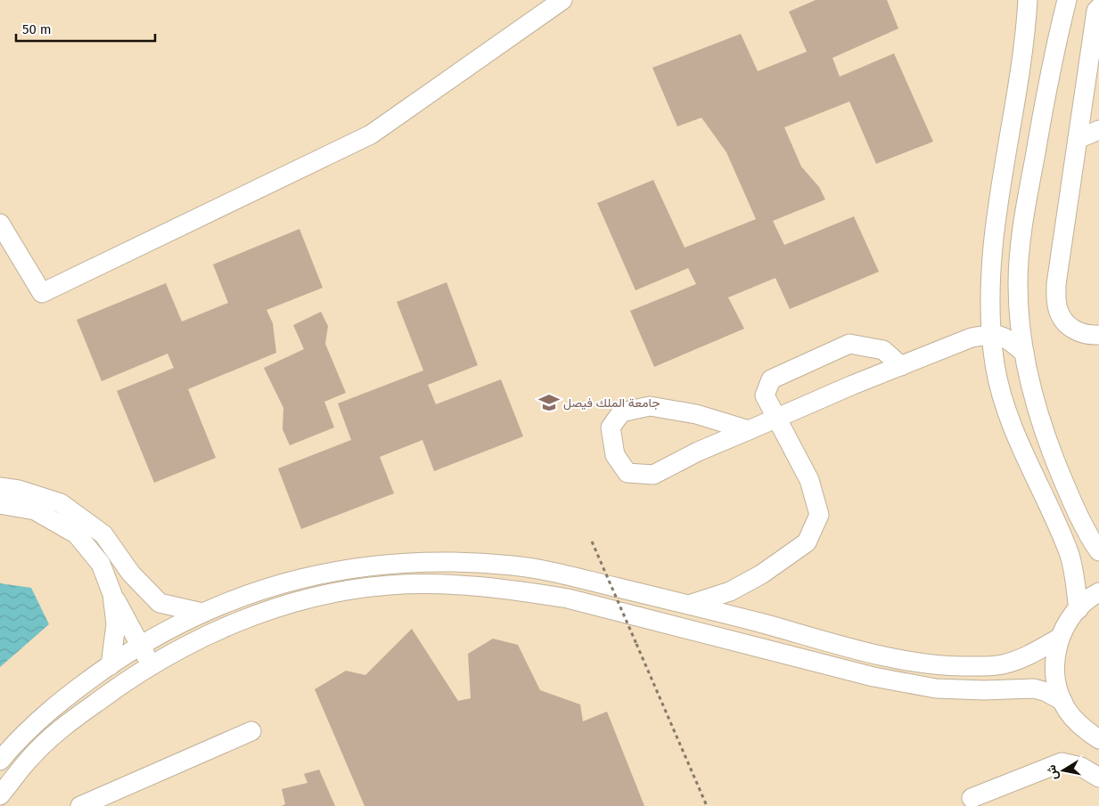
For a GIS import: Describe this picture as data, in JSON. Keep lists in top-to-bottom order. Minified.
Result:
{"places":{"school or university":["جامعة الملك فيصل"]},"scale_bar":"50 m","north":"left"}
